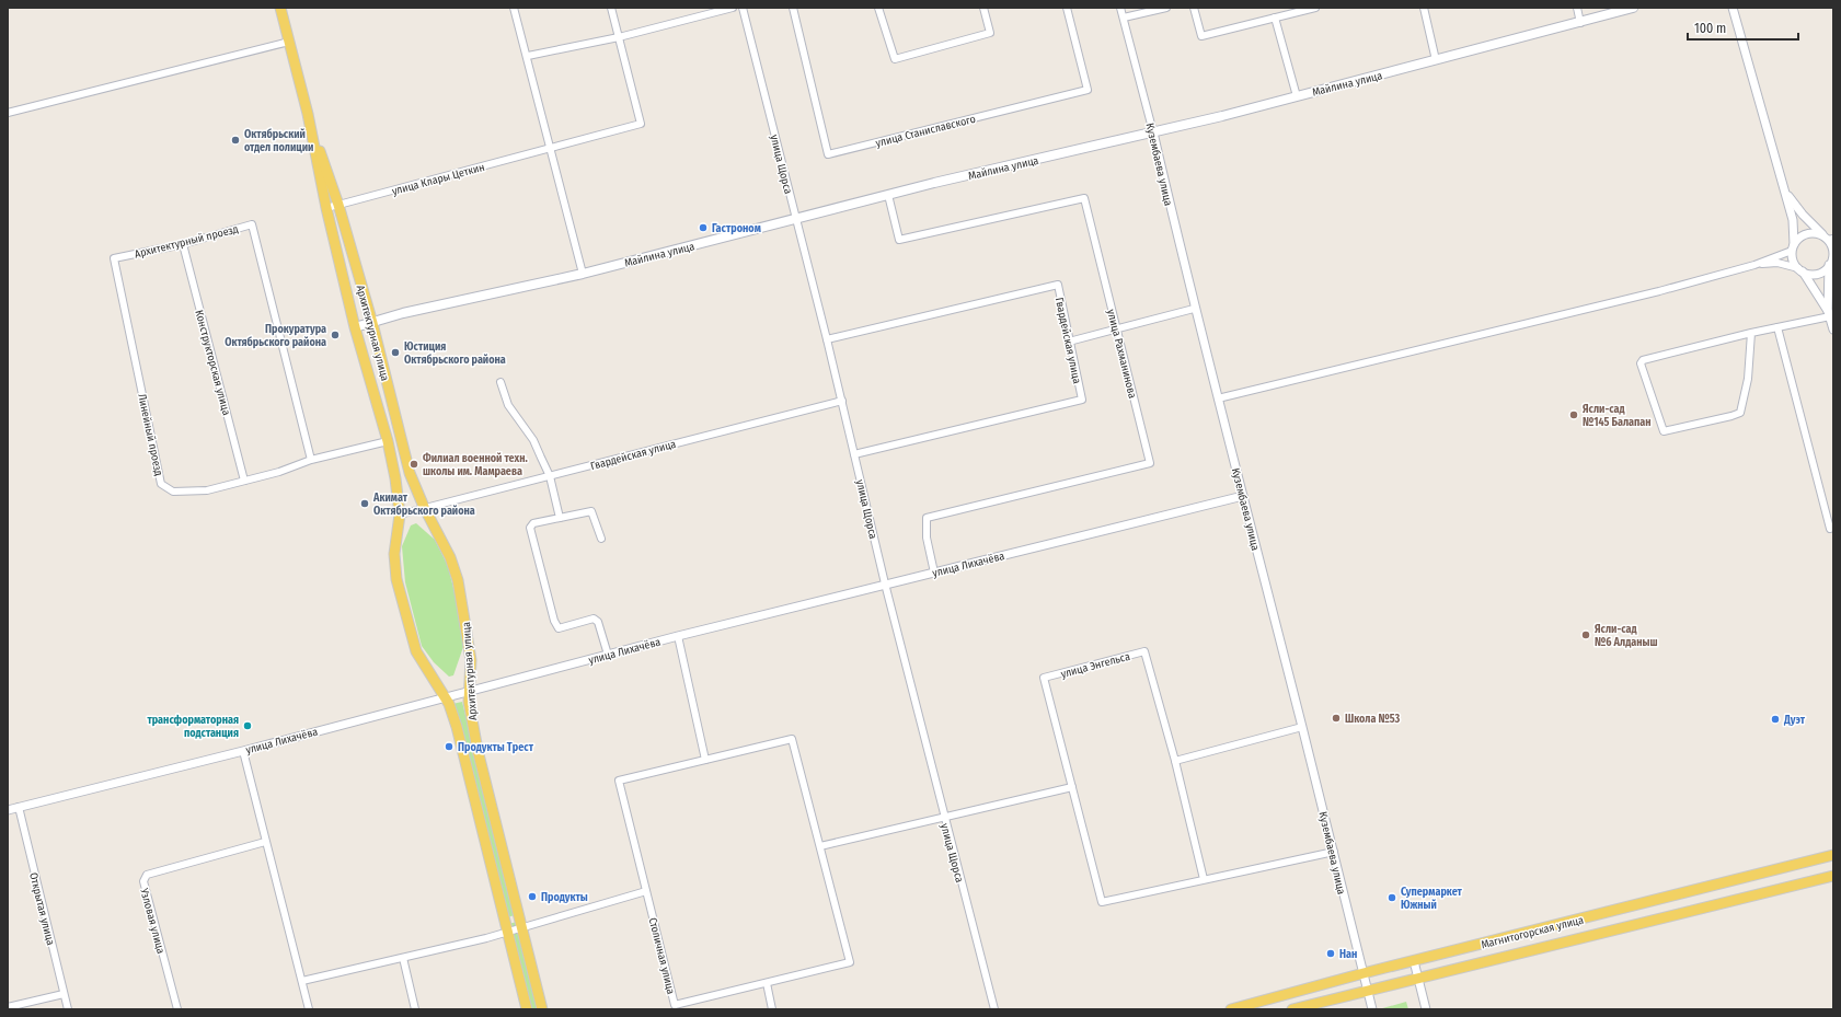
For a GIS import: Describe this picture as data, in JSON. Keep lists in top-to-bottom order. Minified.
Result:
{"streets":{"main road":["Майлина улица","Архитектурная улица","Магнитогорская улица"],"street":["улица Станиславского","улица Щорса","Кузембаева улица","улица Клары Цеткин","Архитектурный проезд","Гвардейская улица","улица Рахманинова","Конструкторская улица","Линейный проезд","улица Лихачёва","улица Энгельса","Открытая улица","Узловая улица","Столичная улица"]},"crossings":[["Майлина улица","улица Щорса"],["Майлина улица","Кузембаева улица"],["Майлина улица","Архитектурная улица"],["Майлина улица","улица Рахманинова"],["улица Щорса","Гвардейская улица"],["улица Щорса","улица Лихачёва"],["Кузембаева улица","улица Лихачёва"],["Кузембаева улица","улица Энгельса"],["Кузембаева улица","Магнитогорская улица"],["улица Клары Цеткин","Архитектурная улица"],["Архитектурный проезд","Конструкторская улица"],["Архитектурный проезд","Линейный проезд"],["Архитектурная улица","Гвардейская улица"],["Архитектурная улица","Линейный проезд"],["Архитектурная улица","улица Лихачёва"],["улица Рахманинова","улица Лихачёва"],["Конструкторская улица","Линейный проезд"],["улица Лихачёва","Открытая улица"]],"places":["Октябрьский отдел полиции","Гастроном","Прокуратура Октябрьского района","Юстиция Октябрьского района","Ясли-сад №145 Балапан","Филиал военной техн. школы им. Мамраева","Акимат Октябрьского района","Ясли-сад №6 Алданыш","Школа №53","Дуэт","трансформаторная подстанция","Продукты Трест","Продукты","Супермаркет Южный","Нан"],"scale_bar":"100 m"}
